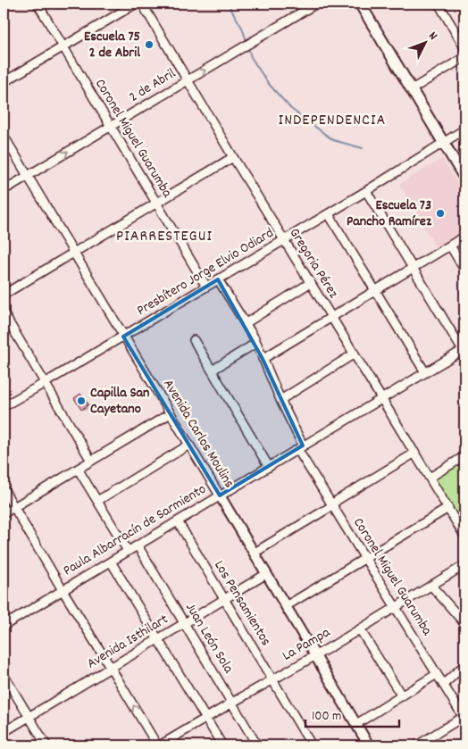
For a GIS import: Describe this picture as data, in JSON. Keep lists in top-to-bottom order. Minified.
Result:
{"streets":{"street":["2 de Abril","Coronel Miguel Guarumba","Gregoria Pérez","Presbítero Jorge Elvio Odiard","Avenida Carlos Moulins","Paula Albarracín de Sarmiento","Los Pensamientos","Juan León Sola","Avenida Isthilart","La Pampa"]},"crossings":[["2 de Abril","Coronel Miguel Guarumba"],["2 de Abril","Gregoria Pérez"],["2 de Abril","Avenida Carlos Moulins"],["Coronel Miguel Guarumba","Presbítero Jorge Elvio Odiard"],["Coronel Miguel Guarumba","Paula Albarracín de Sarmiento"],["Coronel Miguel Guarumba","La Pampa"],["Gregoria Pérez","Presbítero Jorge Elvio Odiard"],["Gregoria Pérez","Paula Albarracín de Sarmiento"],["Presbítero Jorge Elvio Odiard","Avenida Carlos Moulins"],["Avenida Carlos Moulins","Paula Albarracín de Sarmiento"],["Avenida Carlos Moulins","Avenida Isthilart"],["Avenida Carlos Moulins","La Pampa"],["Paula Albarracín de Sarmiento","Los Pensamientos"],["Paula Albarracín de Sarmiento","Juan León Sola"],["Los Pensamientos","Avenida Isthilart"],["Los Pensamientos","La Pampa"],["Juan León Sola","Avenida Isthilart"],["Juan León Sola","La Pampa"]],"one_way":["2 de Abril"],"districts":["INDEPENDENCIA","PIARRESTEGUI"],"places":["Escuela 75 2 de Abril","Escuela 73 Pancho Ramírez","Capilla San Cayetano"],"scale_bar":"100 m","north":"top right"}
